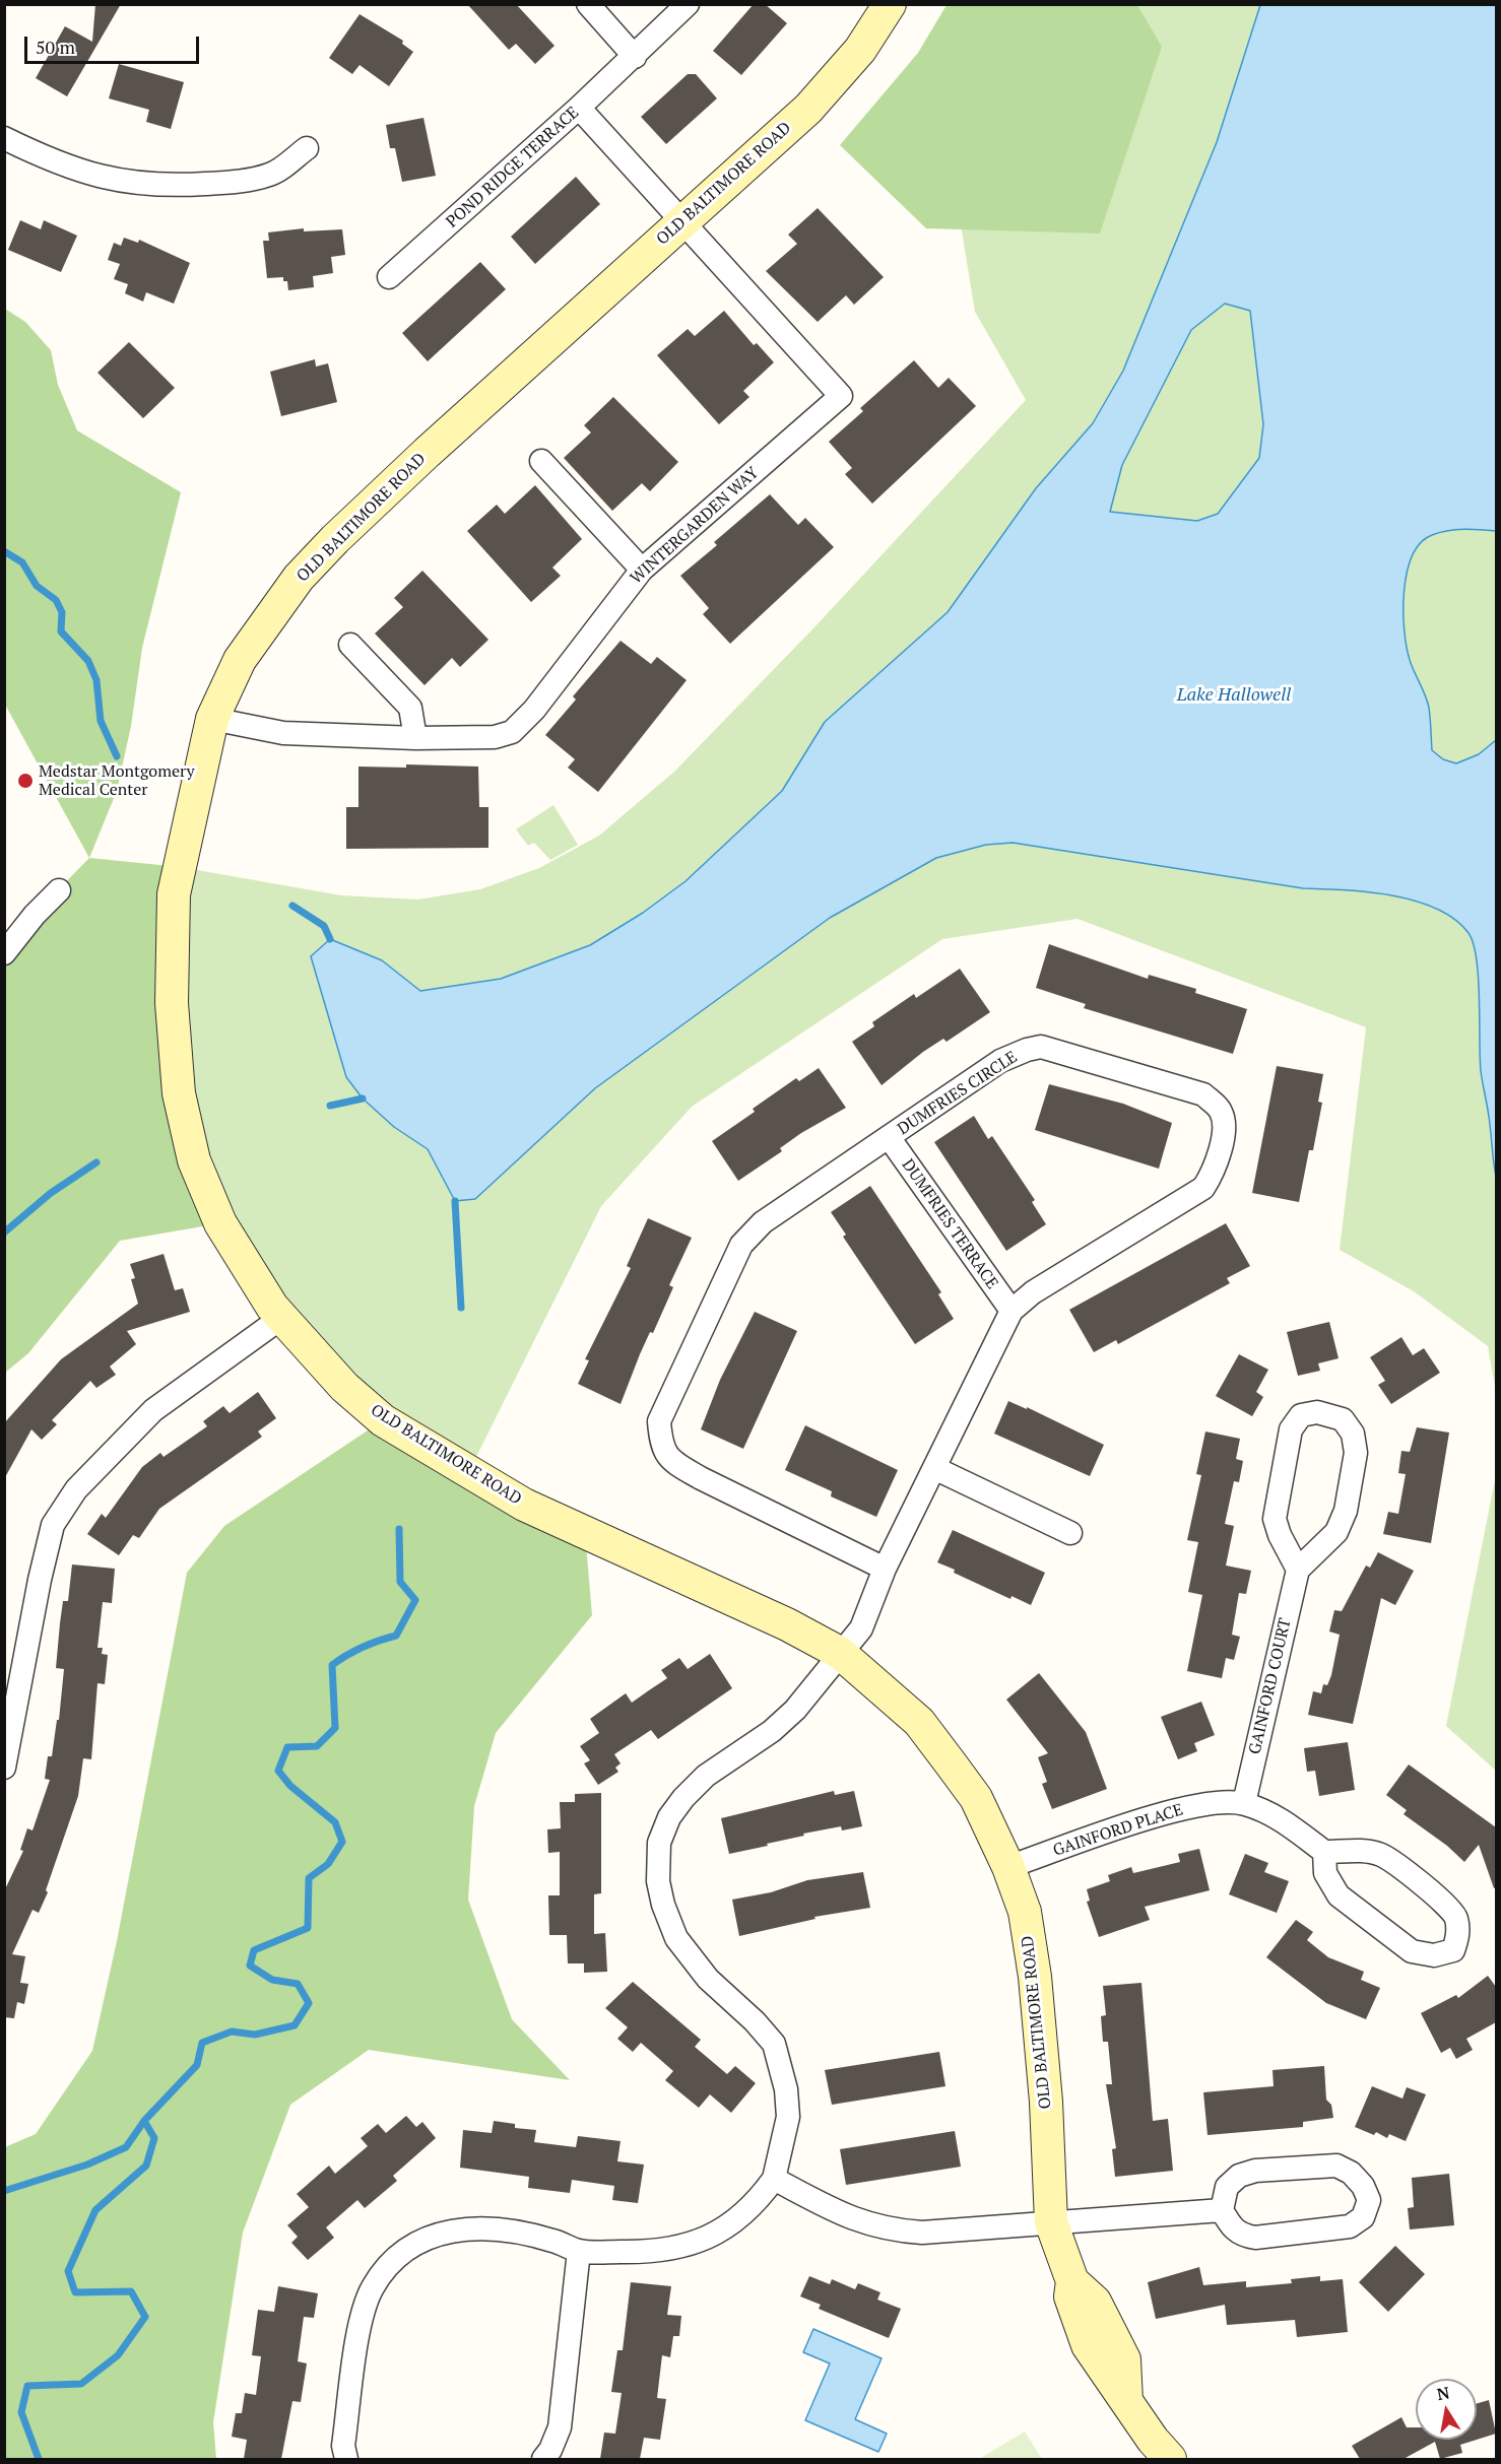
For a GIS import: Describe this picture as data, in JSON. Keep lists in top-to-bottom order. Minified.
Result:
{"streets":{"street":["POND RIDGE TERRACE","OLD BALTIMORE ROAD","WINTERGARDEN WAY","DUMFRIES CIRCLE","DUMFRIES TERRACE","GAINFORD COURT","GAINFORD PLACE"]},"crossings":[["OLD BALTIMORE ROAD","WINTERGARDEN WAY"],["OLD BALTIMORE ROAD","DUMFRIES CIRCLE"],["OLD BALTIMORE ROAD","GAINFORD PLACE"],["DUMFRIES CIRCLE","DUMFRIES TERRACE"],["GAINFORD COURT","GAINFORD PLACE"]],"water":["Lake Hallowell"],"places":["Medstar Montgomery Medical Center"],"scale_bar":"50 m","north":"top"}
